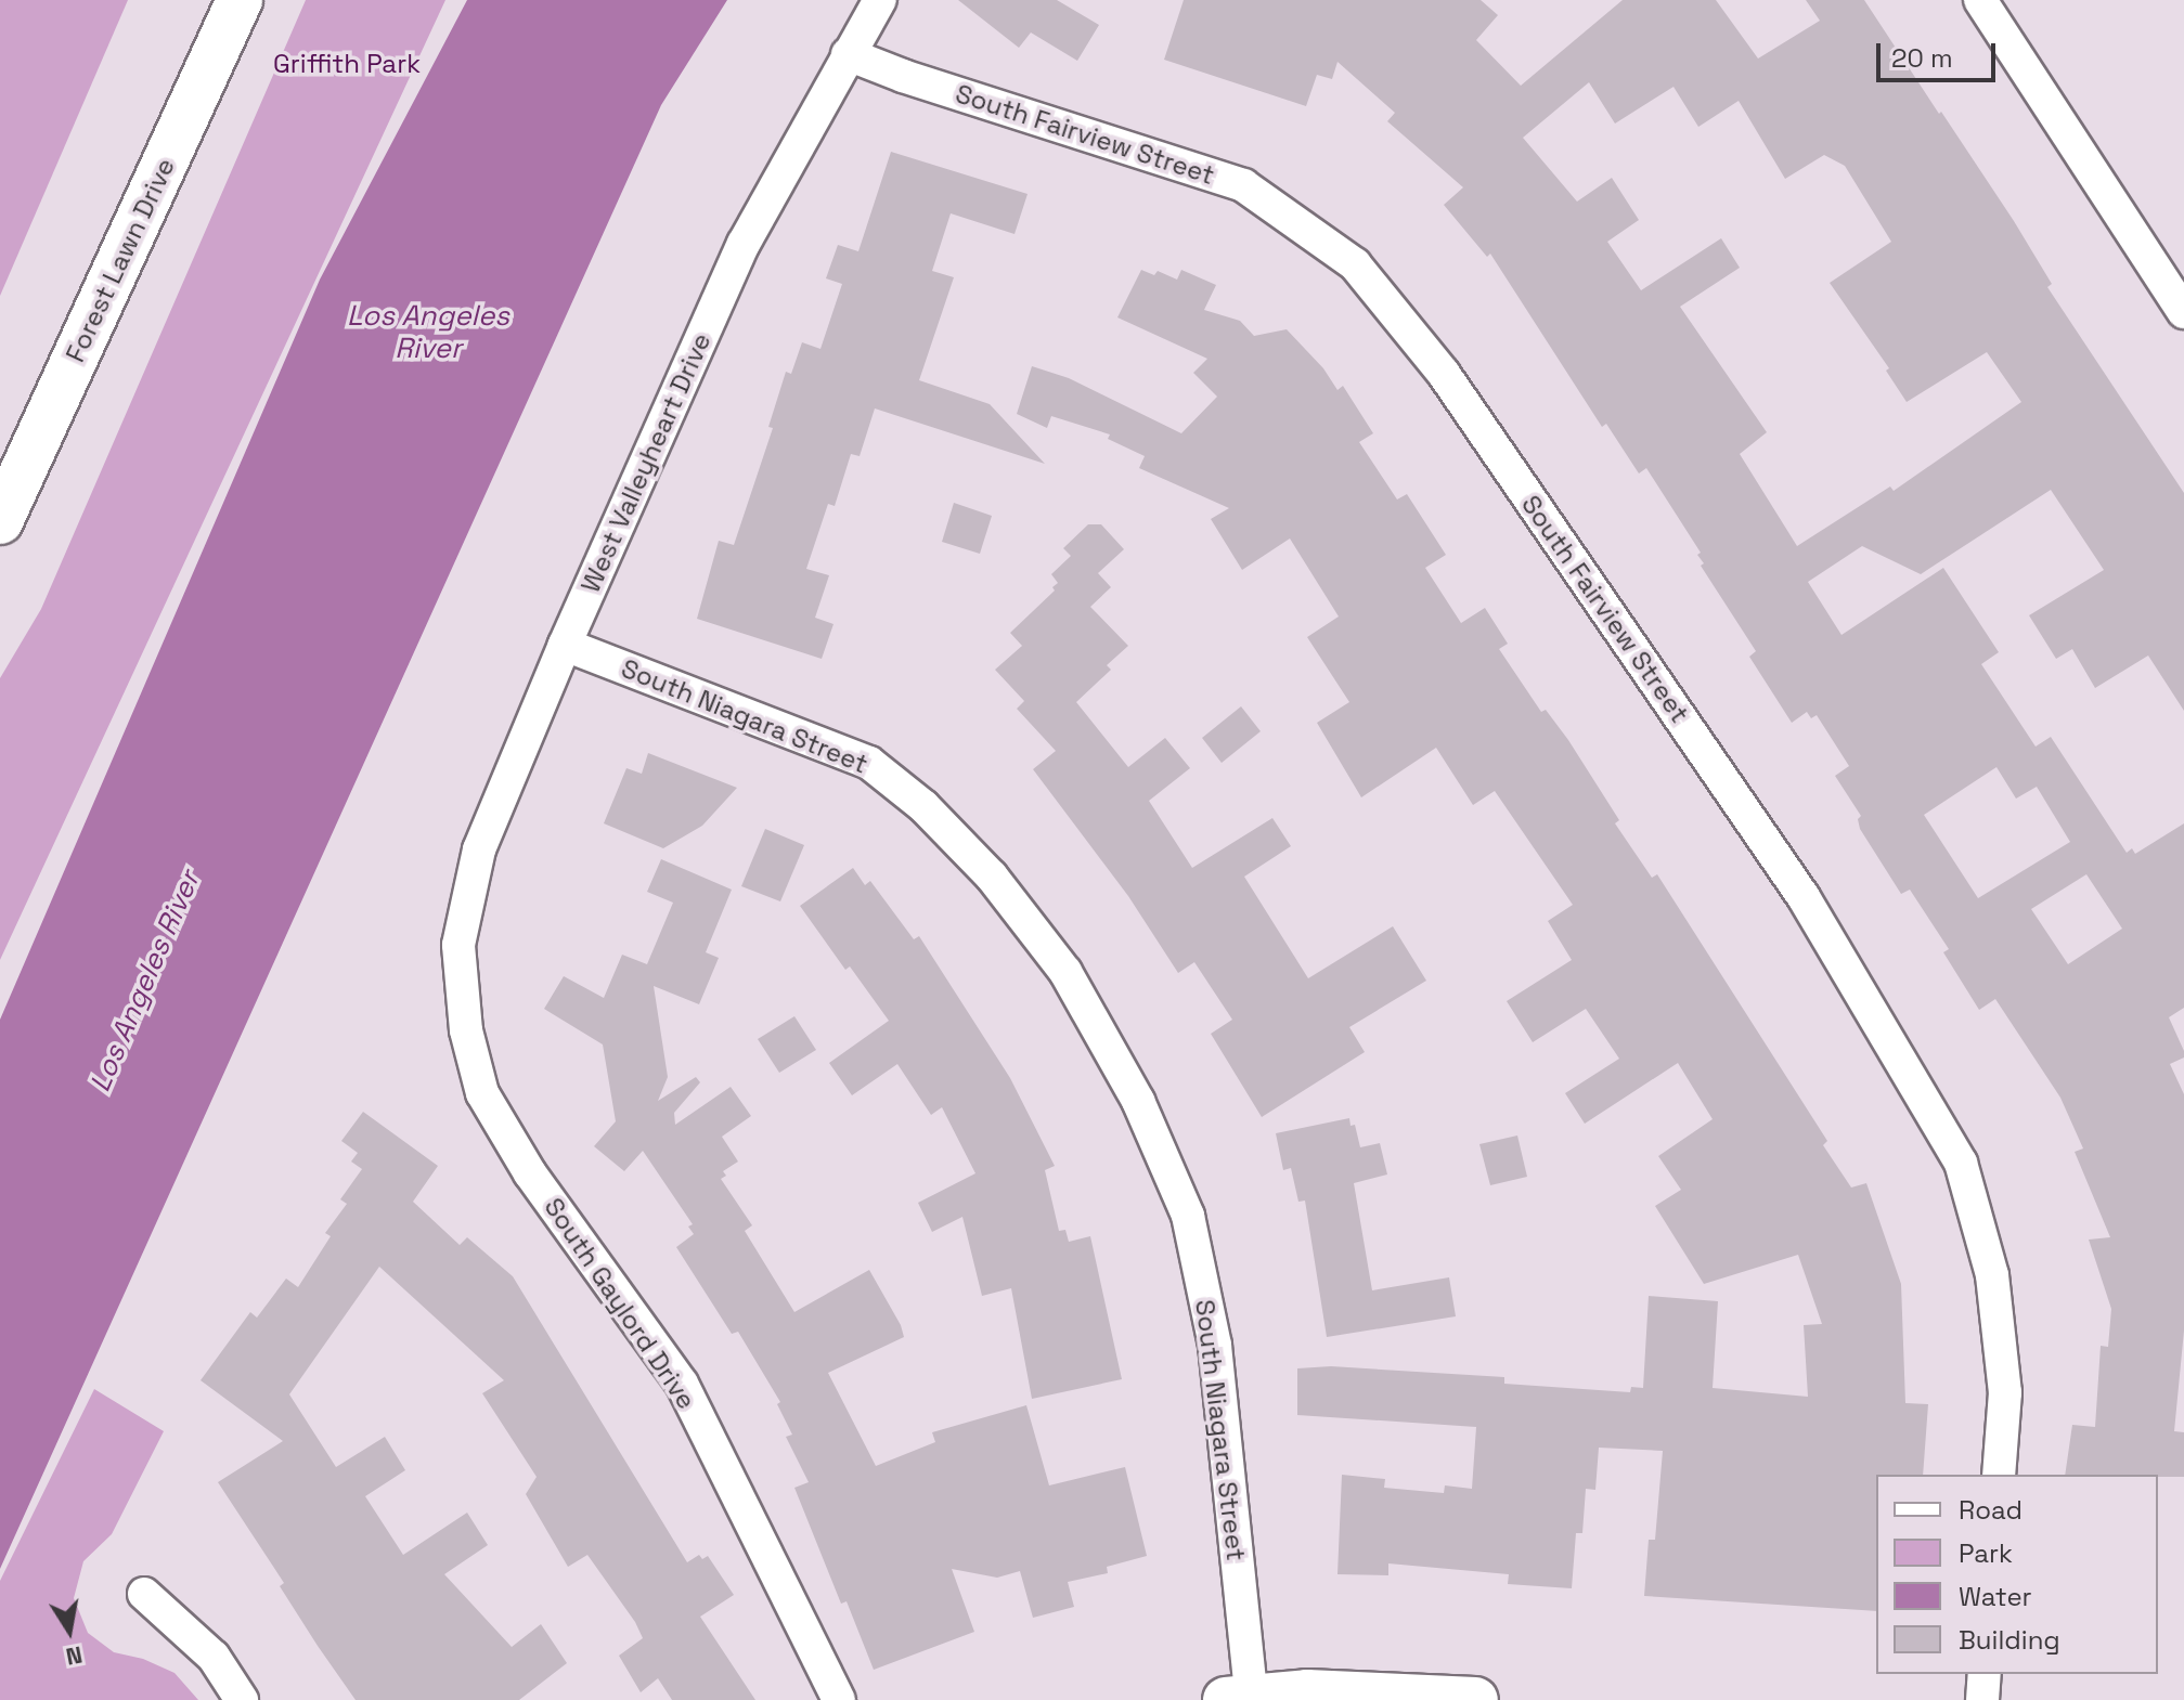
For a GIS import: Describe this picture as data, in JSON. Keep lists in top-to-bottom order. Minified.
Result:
{"streets":{"street":["South Fairview Street","Forest Lawn Drive","West Valleyheart Drive","South Niagara Street","South Gaylord Drive"]},"crossings":[["South Fairview Street","West Valleyheart Drive"],["West Valleyheart Drive","South Niagara Street"],["West Valleyheart Drive","South Gaylord Drive"]],"water":["Los Angeles River"],"parks":["Griffith Park"],"legend":["Road","Park","Water","Building"],"scale_bar":"20 m","north":"bottom"}
